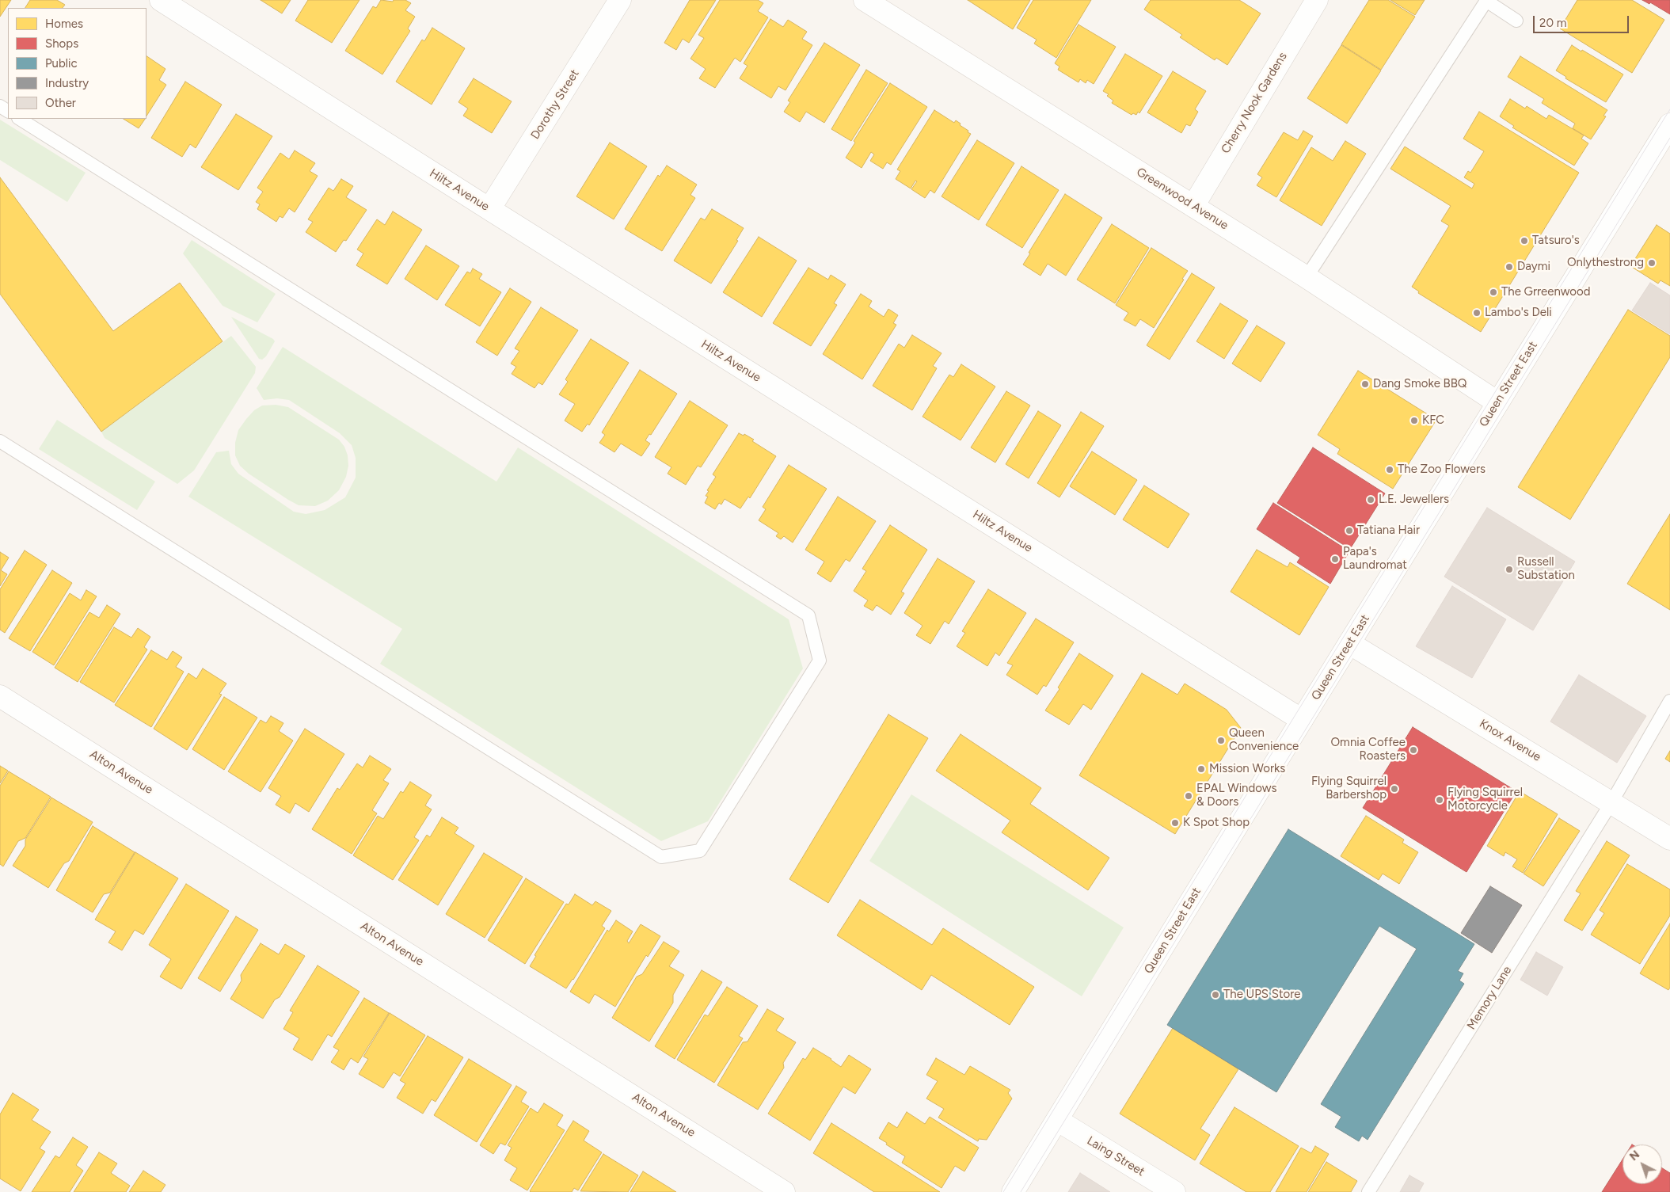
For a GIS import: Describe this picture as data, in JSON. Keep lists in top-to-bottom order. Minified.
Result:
{"streets":{"street":["Cherry Nook Gardens","Dorothy Street","Hiltz Avenue","Greenwood Avenue","Queen Street East","Knox Avenue","Alton Avenue","Laing Street"],"lane":["Memory Lane"]},"crossings":[["Cherry Nook Gardens","Greenwood Avenue"],["Dorothy Street","Hiltz Avenue"],["Hiltz Avenue","Queen Street East"],["Greenwood Avenue","Queen Street East"],["Queen Street East","Knox Avenue"],["Queen Street East","Laing Street"],["Knox Avenue","Memory Lane"]],"places":["Tatsuro's","Onlythestrong","Daymi","The Grreenwood","Lambo's Deli","Dang Smoke BBQ","KFC","The Zoo Flowers","L.E. Jewellers","Tatiana Hair","Papa's Laundromat","Russell Substation","Queen Convenience","Omnia Coffee Roasters","Mission Works","Flying Squirrel Barbershop","EPAL Windows & Doors","Flying Squirrel Motorcycle","K Spot Shop","The UPS Store"],"legend":["Homes","Shops","Public","Industry","Other"],"scale_bar":"20 m","north":"top left"}
